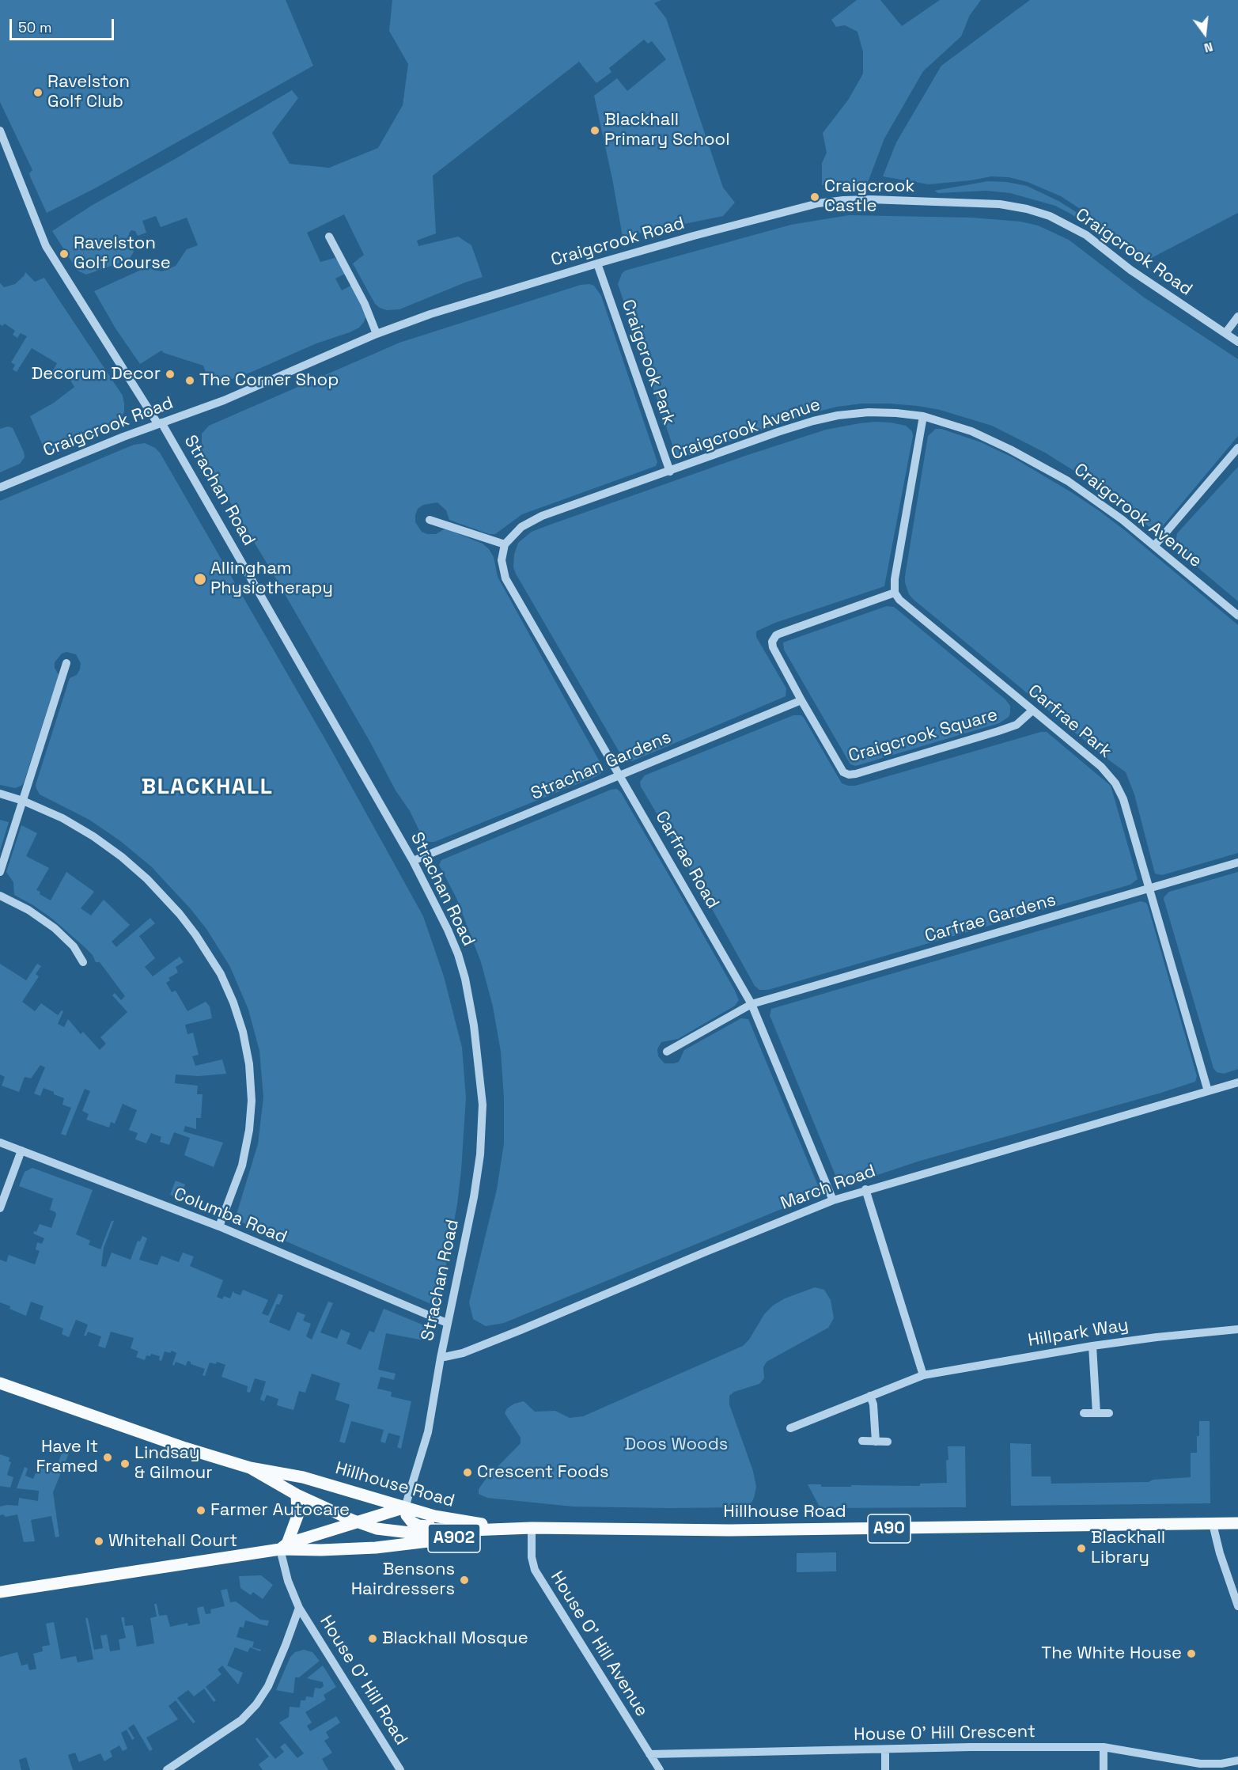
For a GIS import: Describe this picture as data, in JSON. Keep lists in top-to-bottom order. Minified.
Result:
{"streets":{"main road":["Hillhouse Road","A90","A902"],"street":["Craigcrook Road","Craigcrook Park","Craigcrook Avenue","Strachan Road","Carfrae Park","Craigcrook Square","Strachan Gardens","Carfrae Road","Carfrae Gardens","March Road","Columba Road","Hillpark Way","House O' Hill Avenue","House O' Hill Road","House O' Hill Crescent"]},"crossings":[["Craigcrook Road","Craigcrook Park"],["Craigcrook Road","Strachan Road"],["Craigcrook Park","Craigcrook Avenue"],["Craigcrook Avenue","Carfrae Road"],["Strachan Road","Strachan Gardens"],["Strachan Road","March Road"],["Strachan Road","Columba Road"],["Strachan Road","Hillhouse Road"],["Strachan Road","A902"],["Carfrae Park","Craigcrook Square"],["Carfrae Park","Carfrae Gardens"],["Carfrae Park","March Road"],["Craigcrook Square","Strachan Gardens"],["Strachan Gardens","Carfrae Road"],["Carfrae Road","Carfrae Gardens"],["Carfrae Road","March Road"],["Hillhouse Road","A902"],["Hillhouse Road","House O' Hill Avenue"],["A902","House O' Hill Avenue"],["A902","House O' Hill Road"],["House O' Hill Avenue","House O' Hill Crescent"]],"districts":["BLACKHALL"],"parks":["Doos Woods"],"places":["Ravelston Golf Club","Blackhall Primary School","Craigcrook Castle","Ravelston Golf Course","Decorum Decor","The Corner Shop","Allingham Physiotherapy","Have It Framed","Lindsay & Gilmour","Crescent Foods","Farmer Autocare","Whitehall Court","Blackhall Library","Bensons Hairdressers","Blackhall Mosque","The White House"],"scale_bar":"50 m","north":"bottom"}
